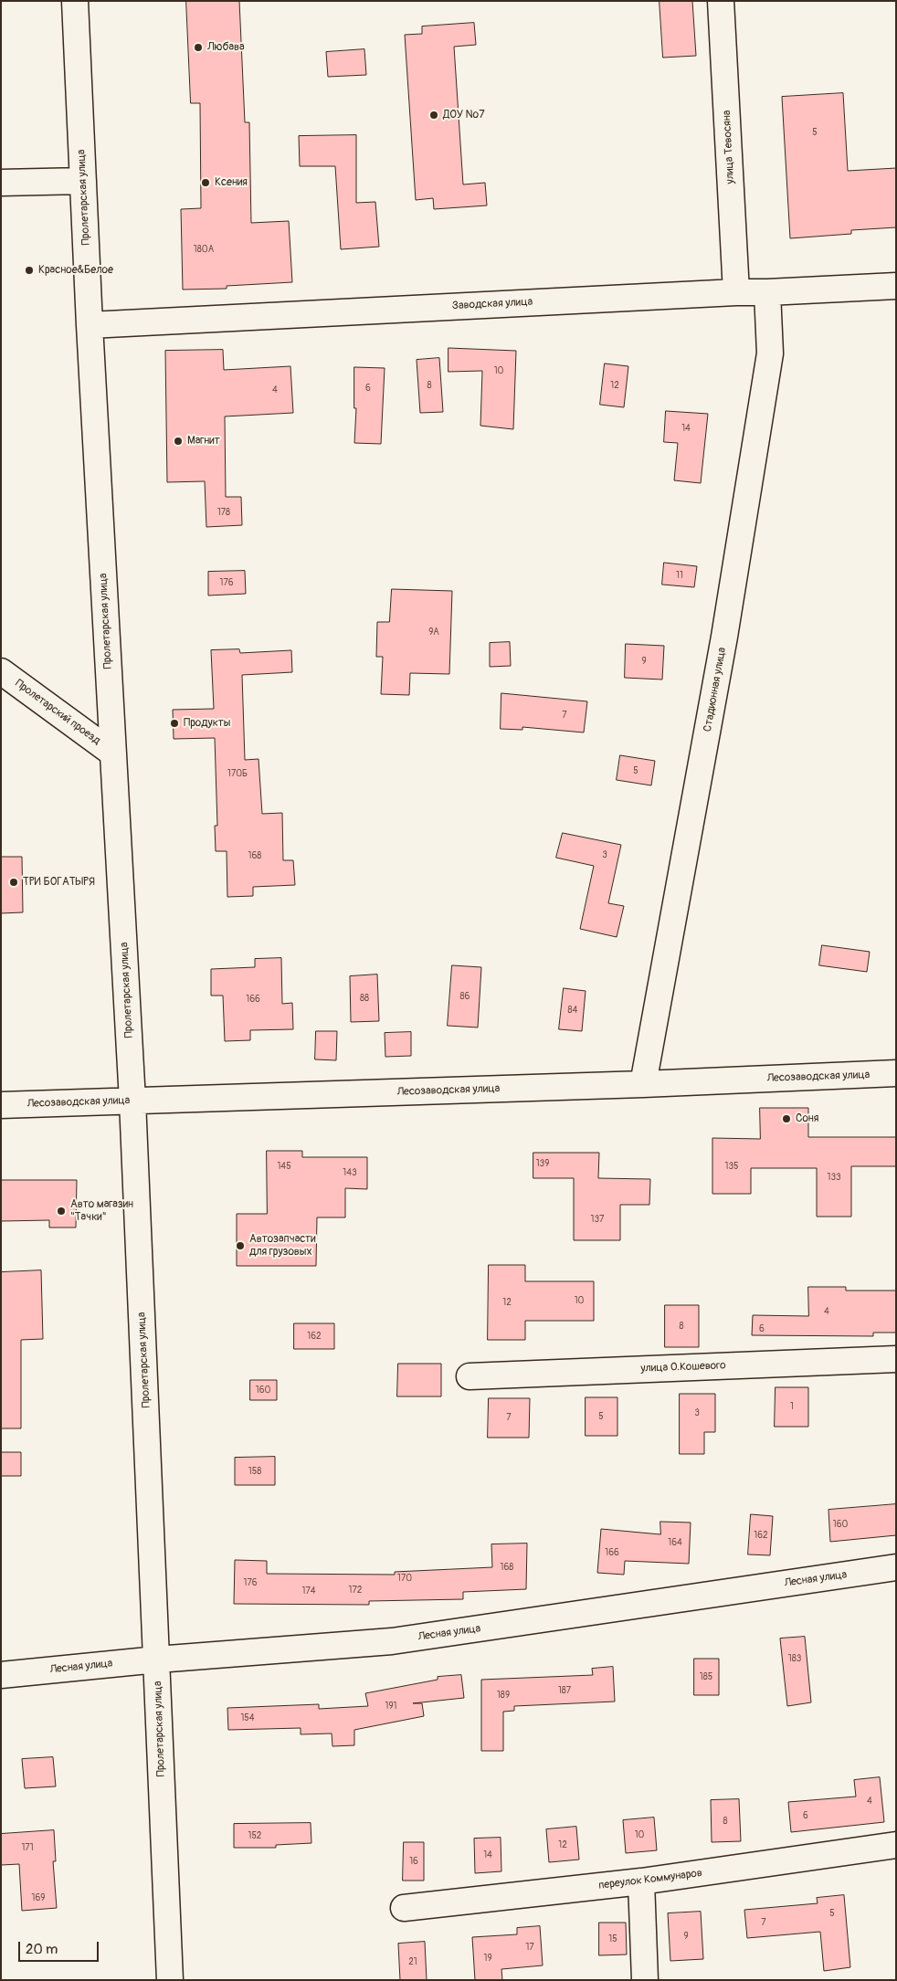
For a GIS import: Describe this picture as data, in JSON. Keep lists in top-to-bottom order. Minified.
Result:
{"streets":{"street":["улица Тевосяна","Пролетарская улица","Заводская улица","Стадионная улица","Пролетарский проезд","Лесозаводская улица","улица О.Кошевого","Лесная улица","переулок Коммунаров"]},"crossings":[["улица Тевосяна","Заводская улица"],["Пролетарская улица","Заводская улица"],["Пролетарская улица","Пролетарский проезд"],["Пролетарская улица","Лесозаводская улица"],["Пролетарская улица","Лесная улица"],["Заводская улица","Стадионная улица"],["Стадионная улица","Лесозаводская улица"]],"places":["Любава","ДОУ №7","Ксения","Красное&Белое","Магнит","Продукты","ТРИ БОГАТЫРЯ","Соня","Авто магазин \"Тачки\"","Автозапчасти для грузовых"],"house_numbers":["5","180А","10","8","12","6","4","14","178","11","176","9А","9","7","5","170Б","3","168","86","88","166","84","139","145","135","143","133","137","10","12","4","8","6","162","160","1","3","5","7","158","160","162","164","166","168","170","176","172","174","183","185","187","189","191","154","4","6","8","10","152","12","171","14","16","169","5","7","9","15","17","19","21"],"scale_bar":"20 m"}
